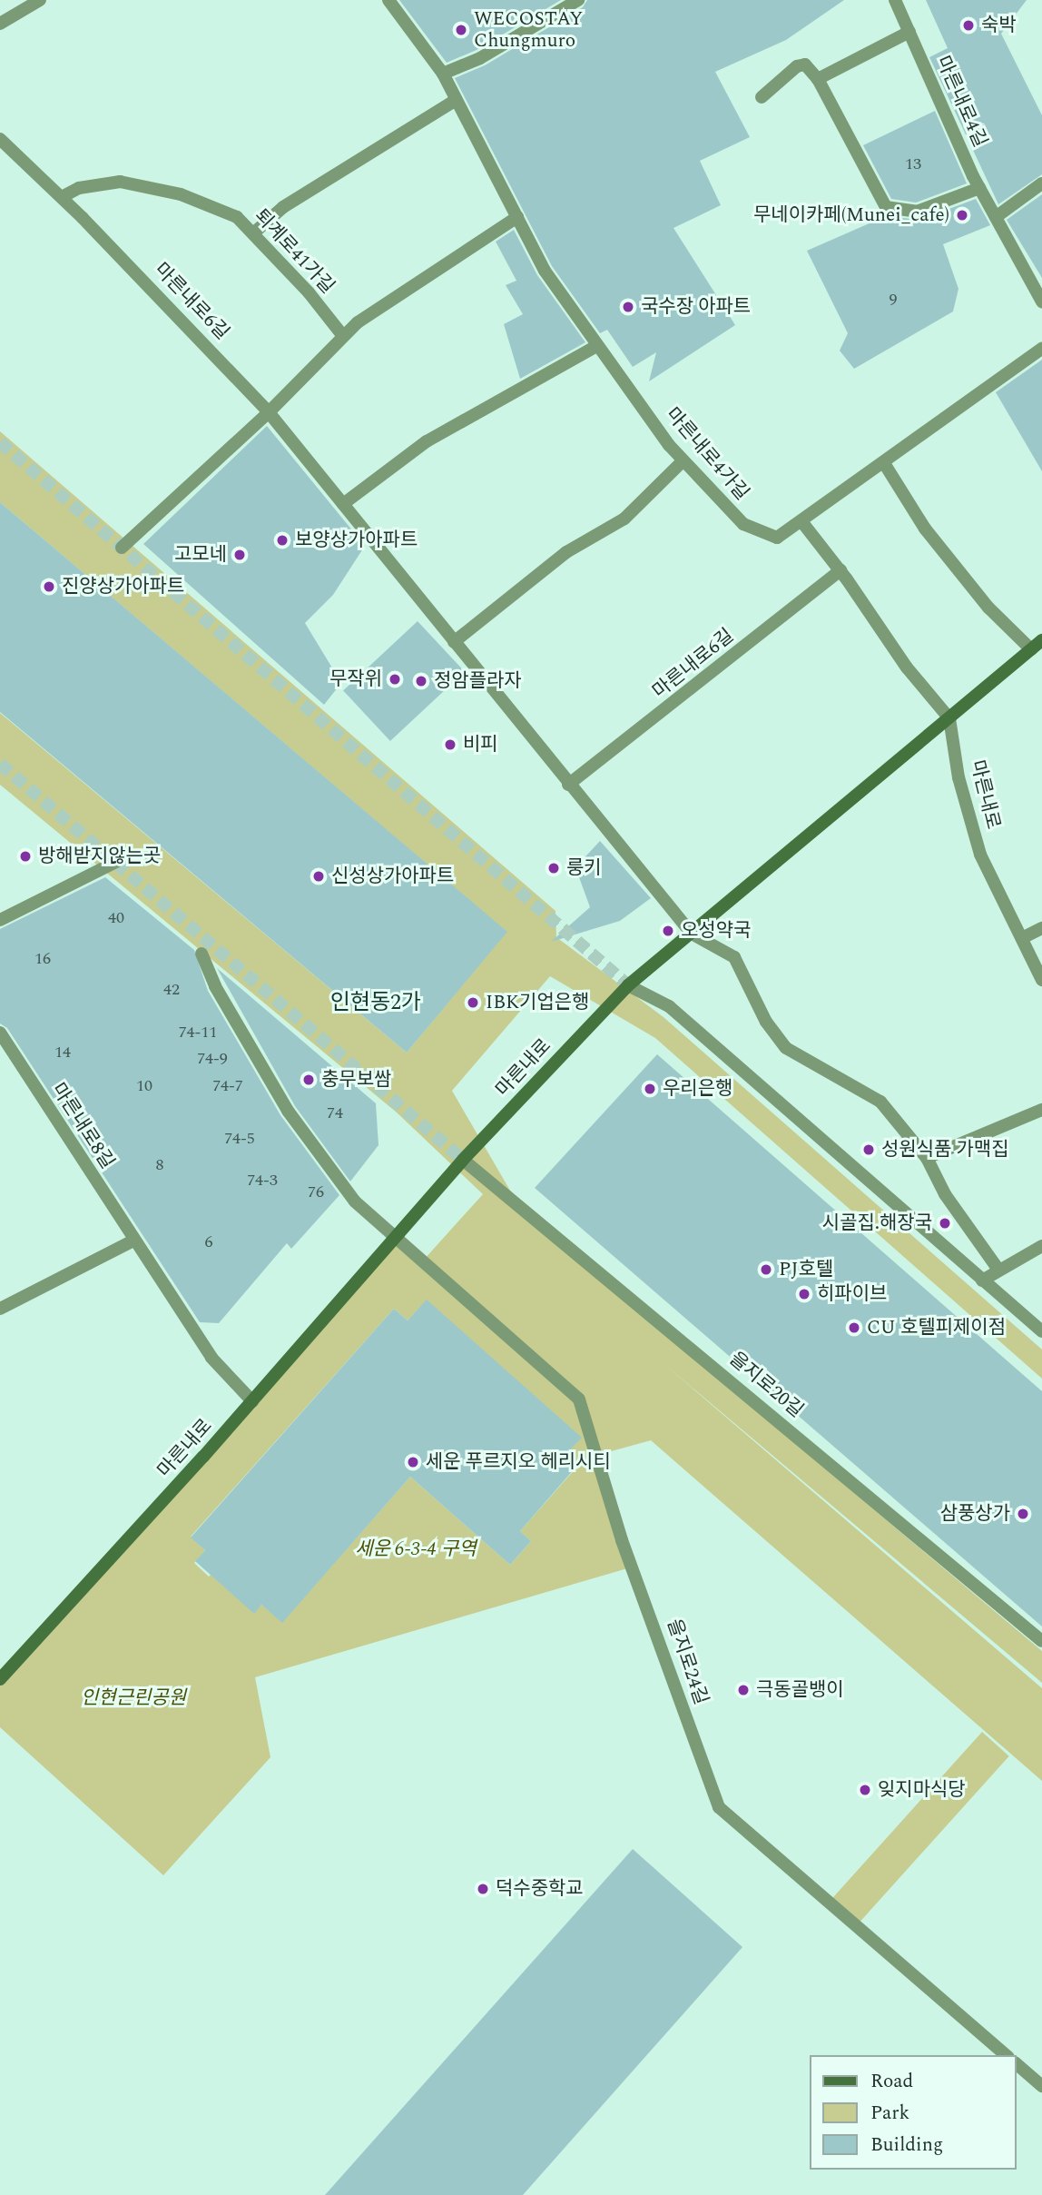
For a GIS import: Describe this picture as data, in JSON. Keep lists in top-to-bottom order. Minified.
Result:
{"streets":{"main road":["마른내로"],"street":["마른내로4길","퇴계로41가길","마른내로6길","마른내로4가길","마른내로8길","을지로20길","을지로24길"]},"crossings":[["퇴계로41가길","마른내로6길"],["마른내로6길","마른내로"],["마른내로","마른내로8길"],["마른내로","을지로20길"],["마른내로","을지로24길"]],"districts":["인현동2가"],"parks":["세운 6-3-4 구역","인현근린공원"],"places":["숙박","WECOSTAY Chungmuro","무네이카페(Munei_cafe)","국수장 아파트","보양상가아파트","고모네","진양상가아파트","무작위","정암플라자","비피","방해받지않는곳","룽키","신성상가아파트","오성약국","IBK기업은행","충무보쌈","우리은행","성원식품 가맥집","시골집.해장국","PJ호텔","히파이브","CU 호텔피제이점","세운 푸르지오 헤리시티","삼풍상가","극동골뱅이","잊지마식당","덕수중학교"],"house_numbers":["13","9","40","16","42","74-11","14","74-9","10","74-7","74","74-5","8","74-3","76","6"],"legend":["Road","Park","Building"]}
